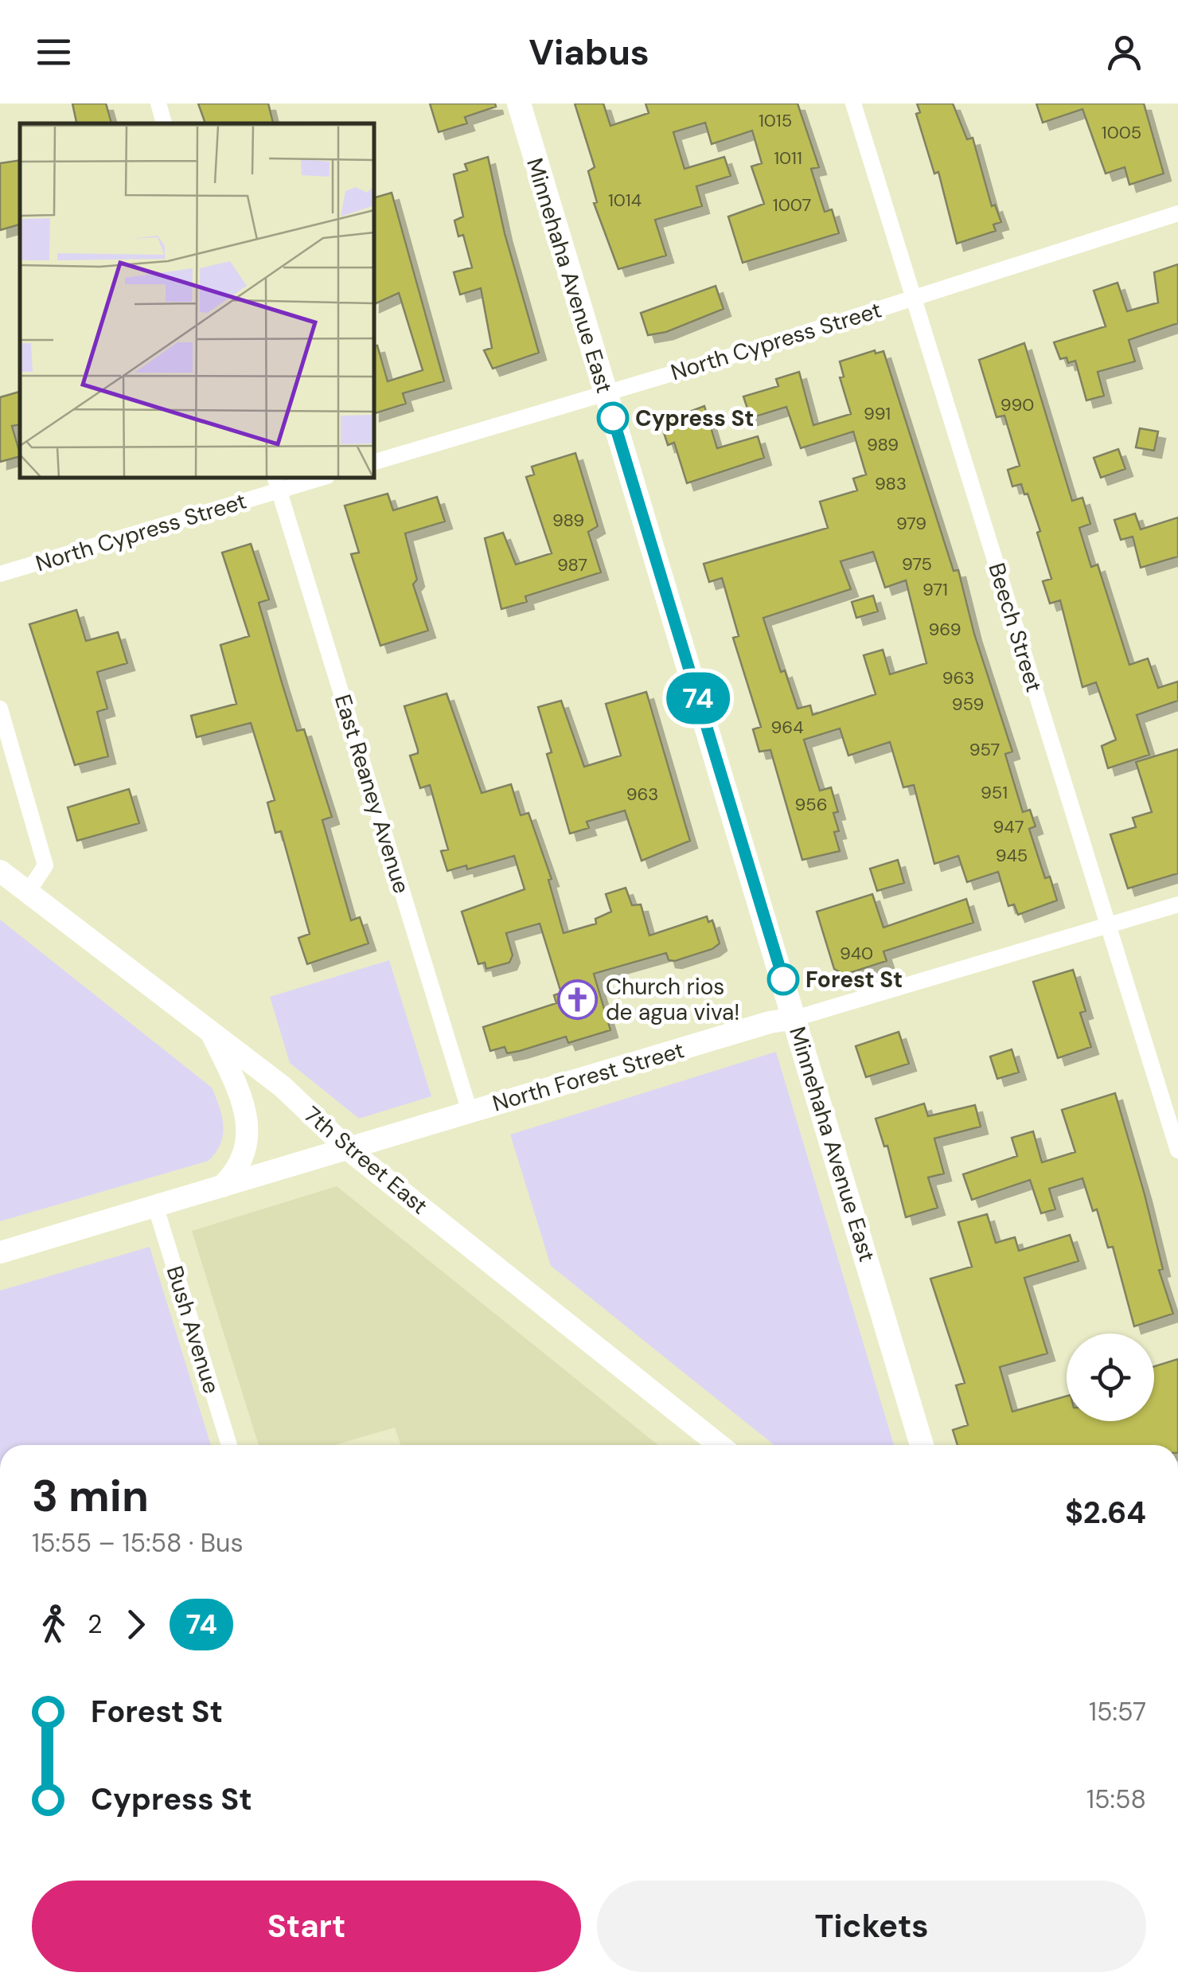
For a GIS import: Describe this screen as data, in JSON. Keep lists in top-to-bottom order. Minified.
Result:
{"streets":{"main road":["Minnehaha Avenue East"],"street":["North Cypress Street","Beech Street","East Reaney Avenue","North Forest Street","7th Street East","Bush Avenue"]},"crossings":[["Minnehaha Avenue East","North Cypress Street"],["Minnehaha Avenue East","North Forest Street"],["North Cypress Street","Beech Street"],["North Cypress Street","East Reaney Avenue"],["Beech Street","North Forest Street"],["East Reaney Avenue","North Forest Street"],["North Forest Street","7th Street East"],["North Forest Street","Bush Avenue"]],"places":{"other":["Cypress St","Forest St"],"church":["Church rios de agua viva!"]},"lines":["bus line 74"],"house_numbers":["1015","1005","1011","1014","1007","990","991","989","983","989","979","975","987","971","969","963","959","964","957","951","963","956","947","945","940"],"page":{"header":"Viabus","on_map":"74","heading":["3 min","15:55 – 15:58 · Bus","$2.64"],"legs":["2","74"],"list":[{"name":"Forest St","value":"15:57"},{"name":"Cypress St","value":"15:58"}],"buttons":["Start","Tickets"]}}
